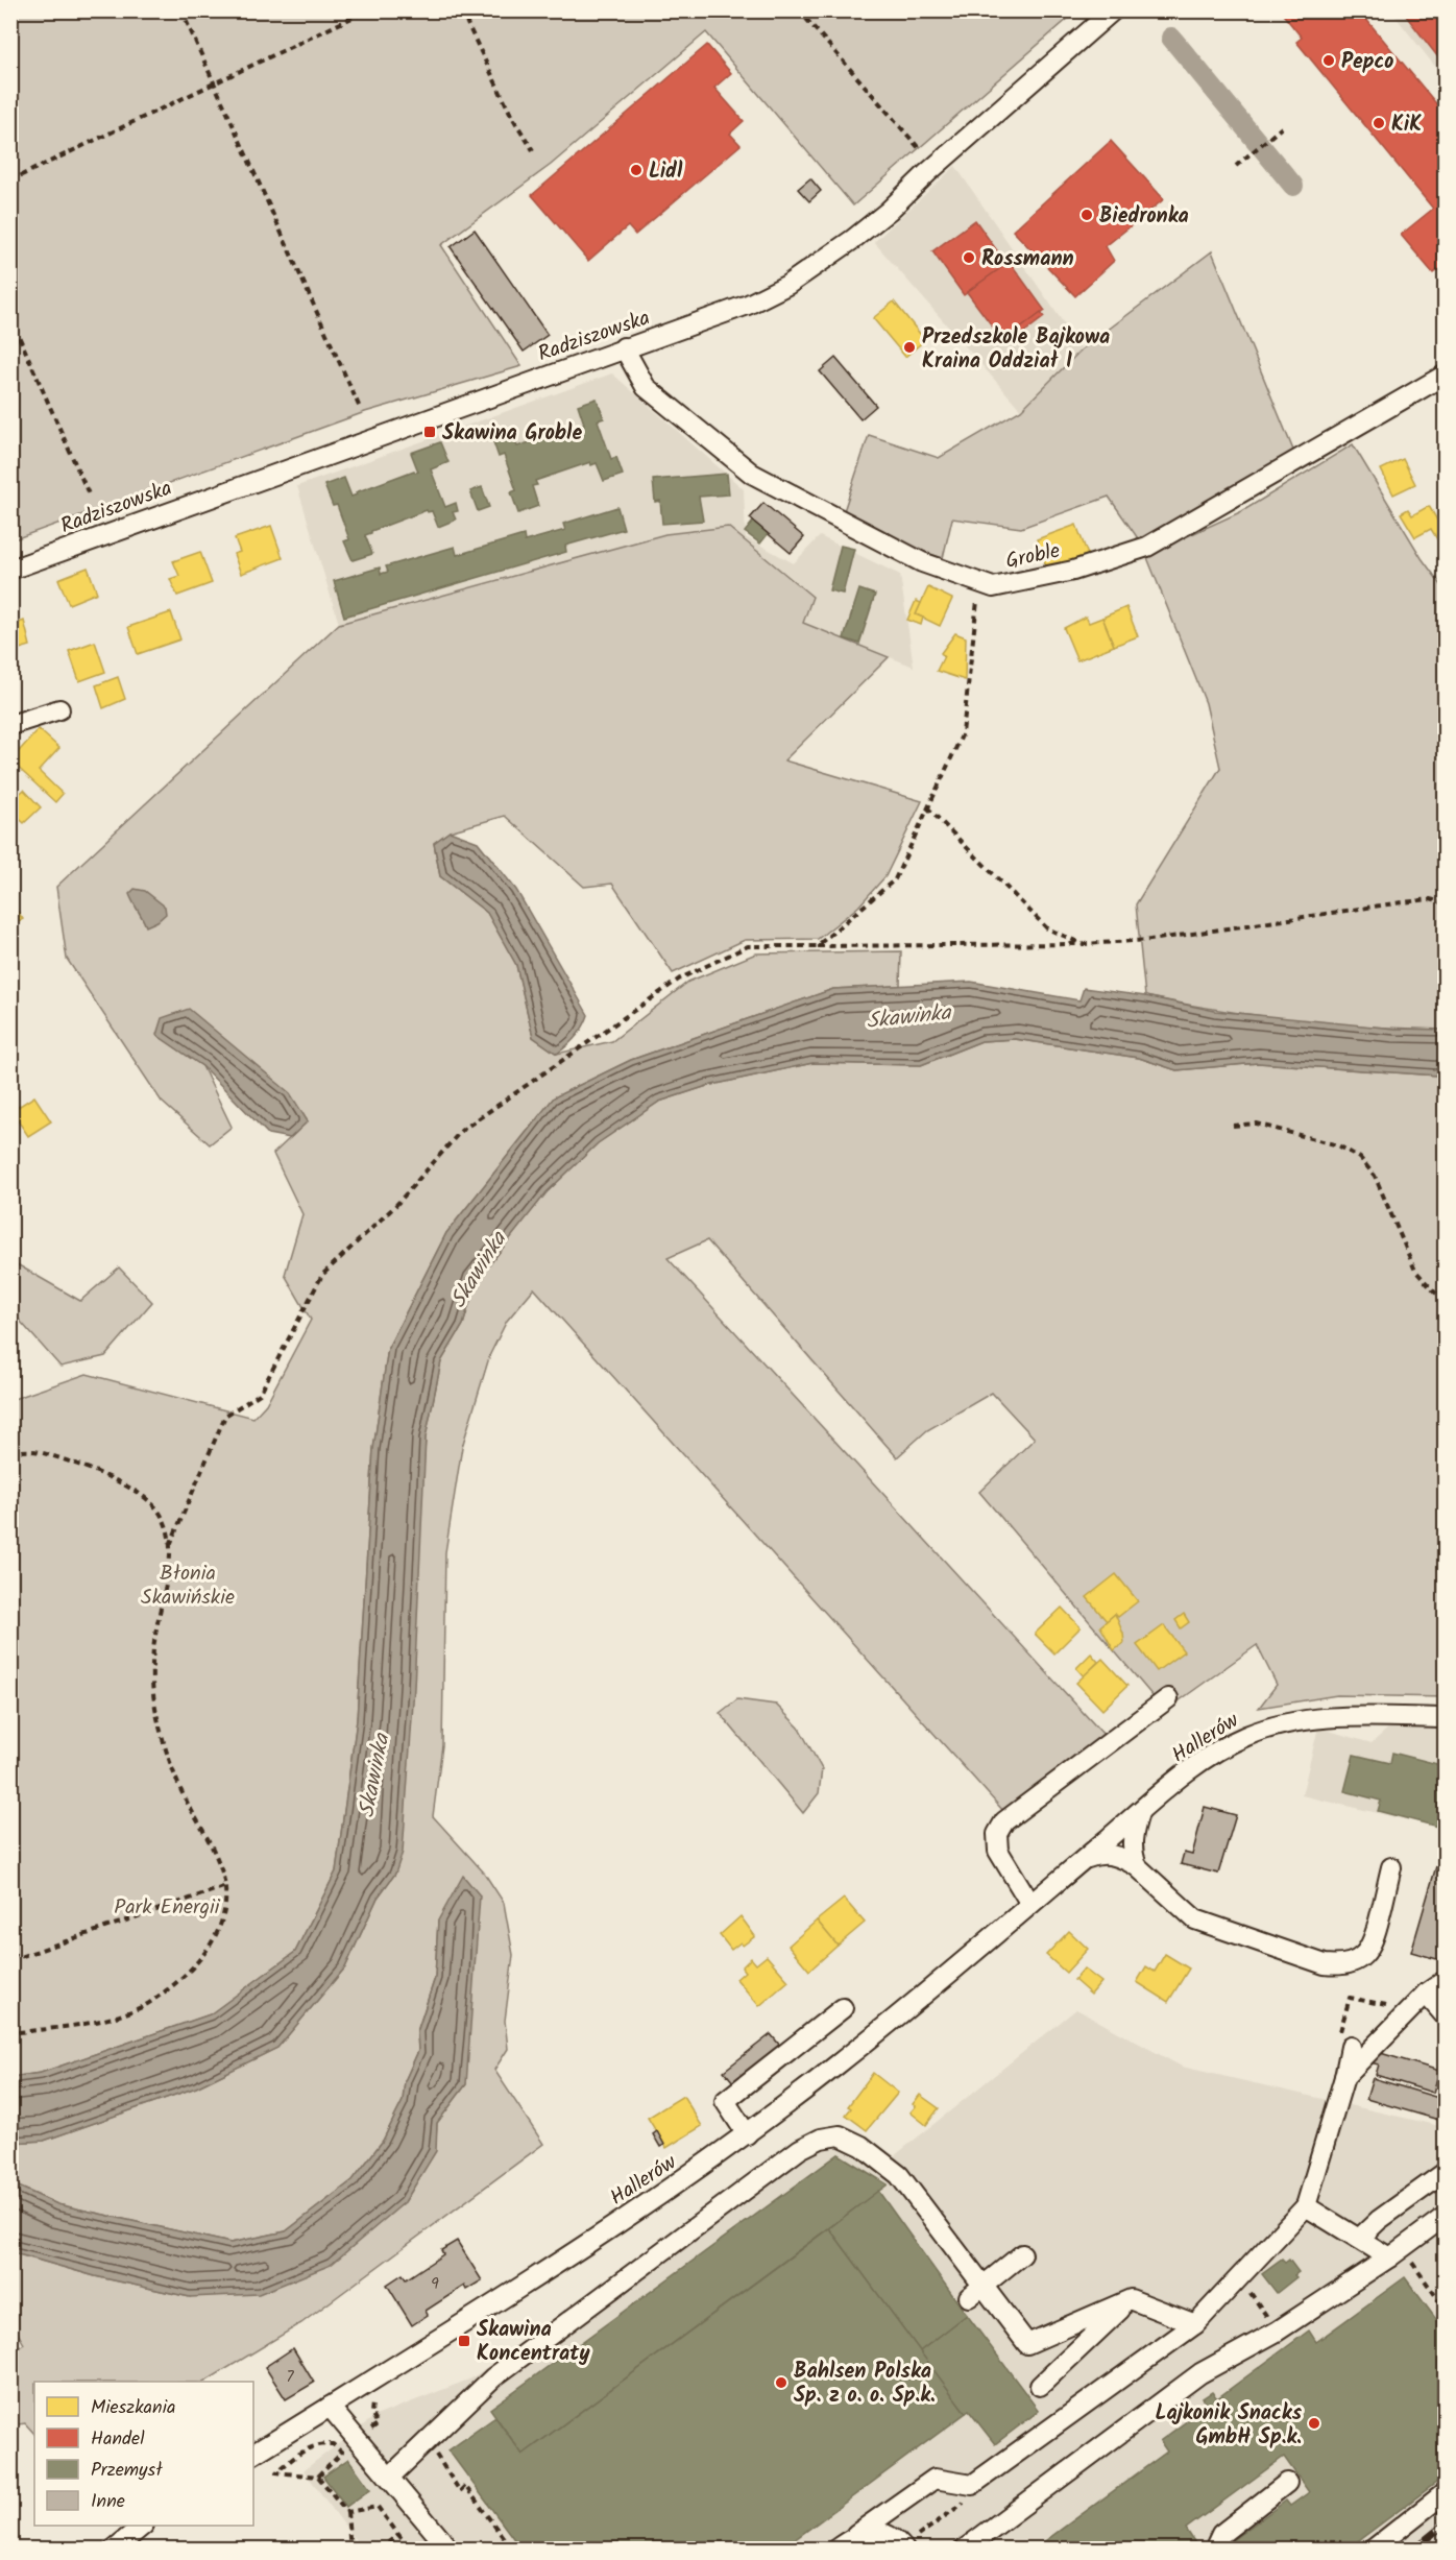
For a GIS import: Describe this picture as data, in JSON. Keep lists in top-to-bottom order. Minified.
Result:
{"streets":{"street":["Radziszowska","Groble","Hallerów"]},"crossings":[["Radziszowska","Groble"]],"water":["Skawinka"],"parks":["Błonia Skawińskie","Park Energii"],"places":{"other":["Pepco","KiK","Lidl","Biedronka","Rossmann","Przedszkole Bajkowa Kraina Oddział I","Bahlsen Polska Sp. z o. o. Sp.k.","Lajkonik Snacks GmbH Sp.k."],"transit":["Skawina Groble","Skawina Koncentraty"]},"house_numbers":["9","7"],"legend":["Mieszkania","Handel","Przemysł","Inne"]}
